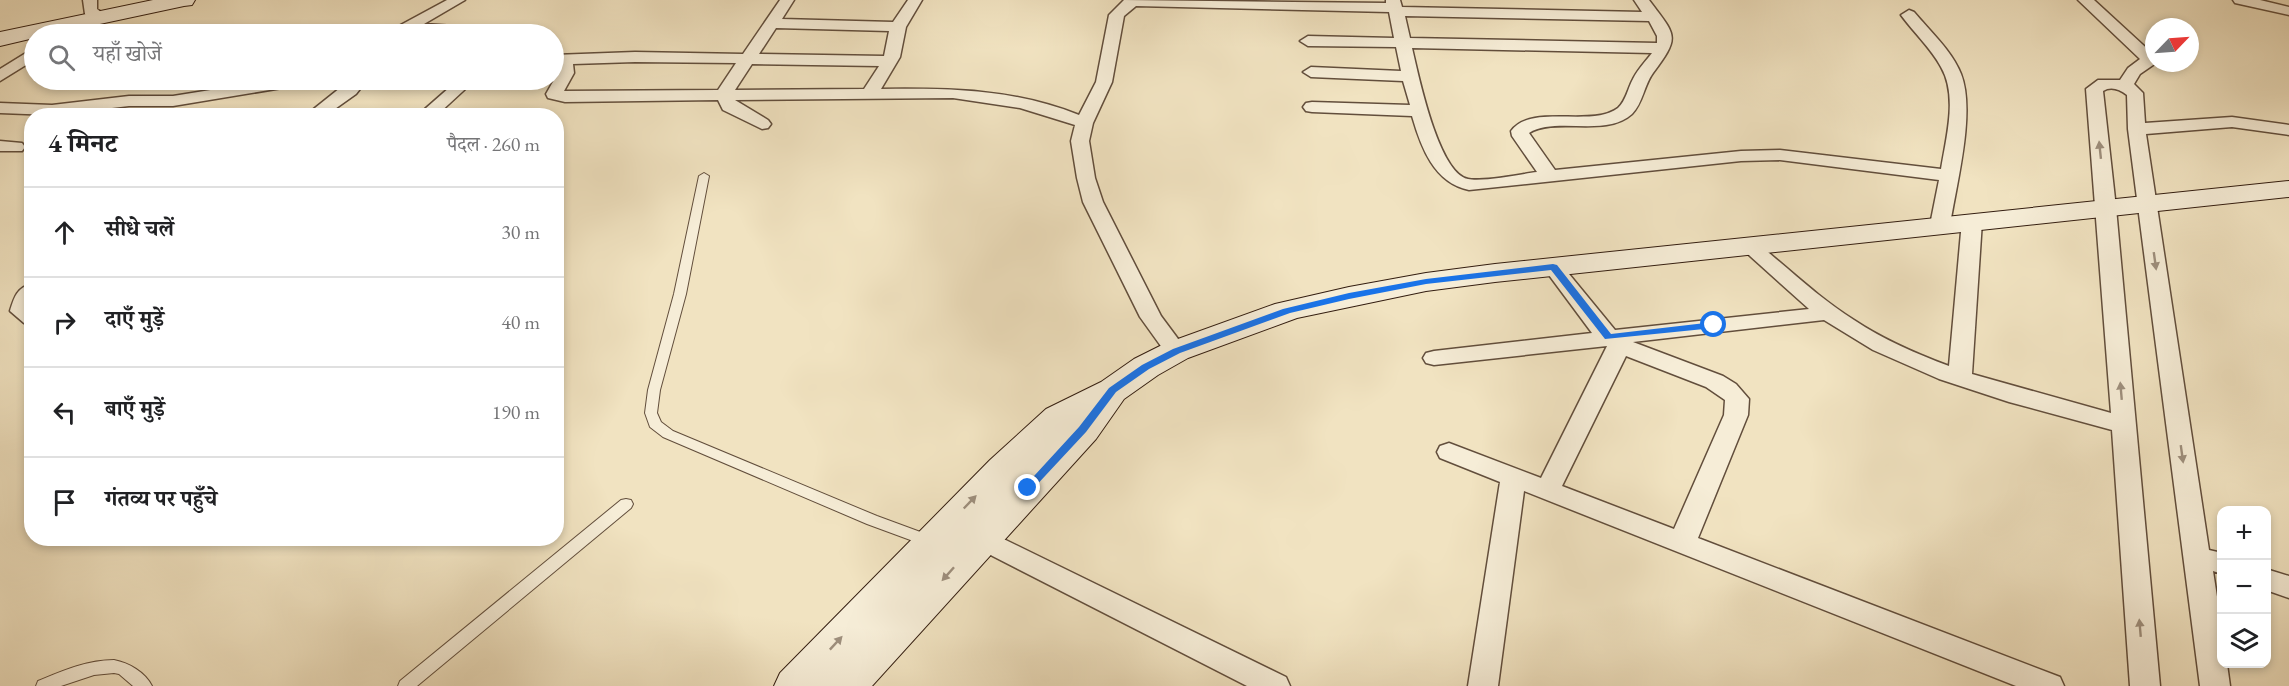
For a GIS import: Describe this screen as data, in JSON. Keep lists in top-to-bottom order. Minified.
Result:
{"north":"top right","page":{"search":"यहाँ खोजें","heading":["4 मिनट","पैदल · 260 m"],"list":[["सीधे चलें","30 m"],["दाएँ मुड़ें","40 m"],["बाएँ मुड़ें","190 m"],"गंतव्य पर पहुँचे"],"map_buttons":["+","−"]}}
